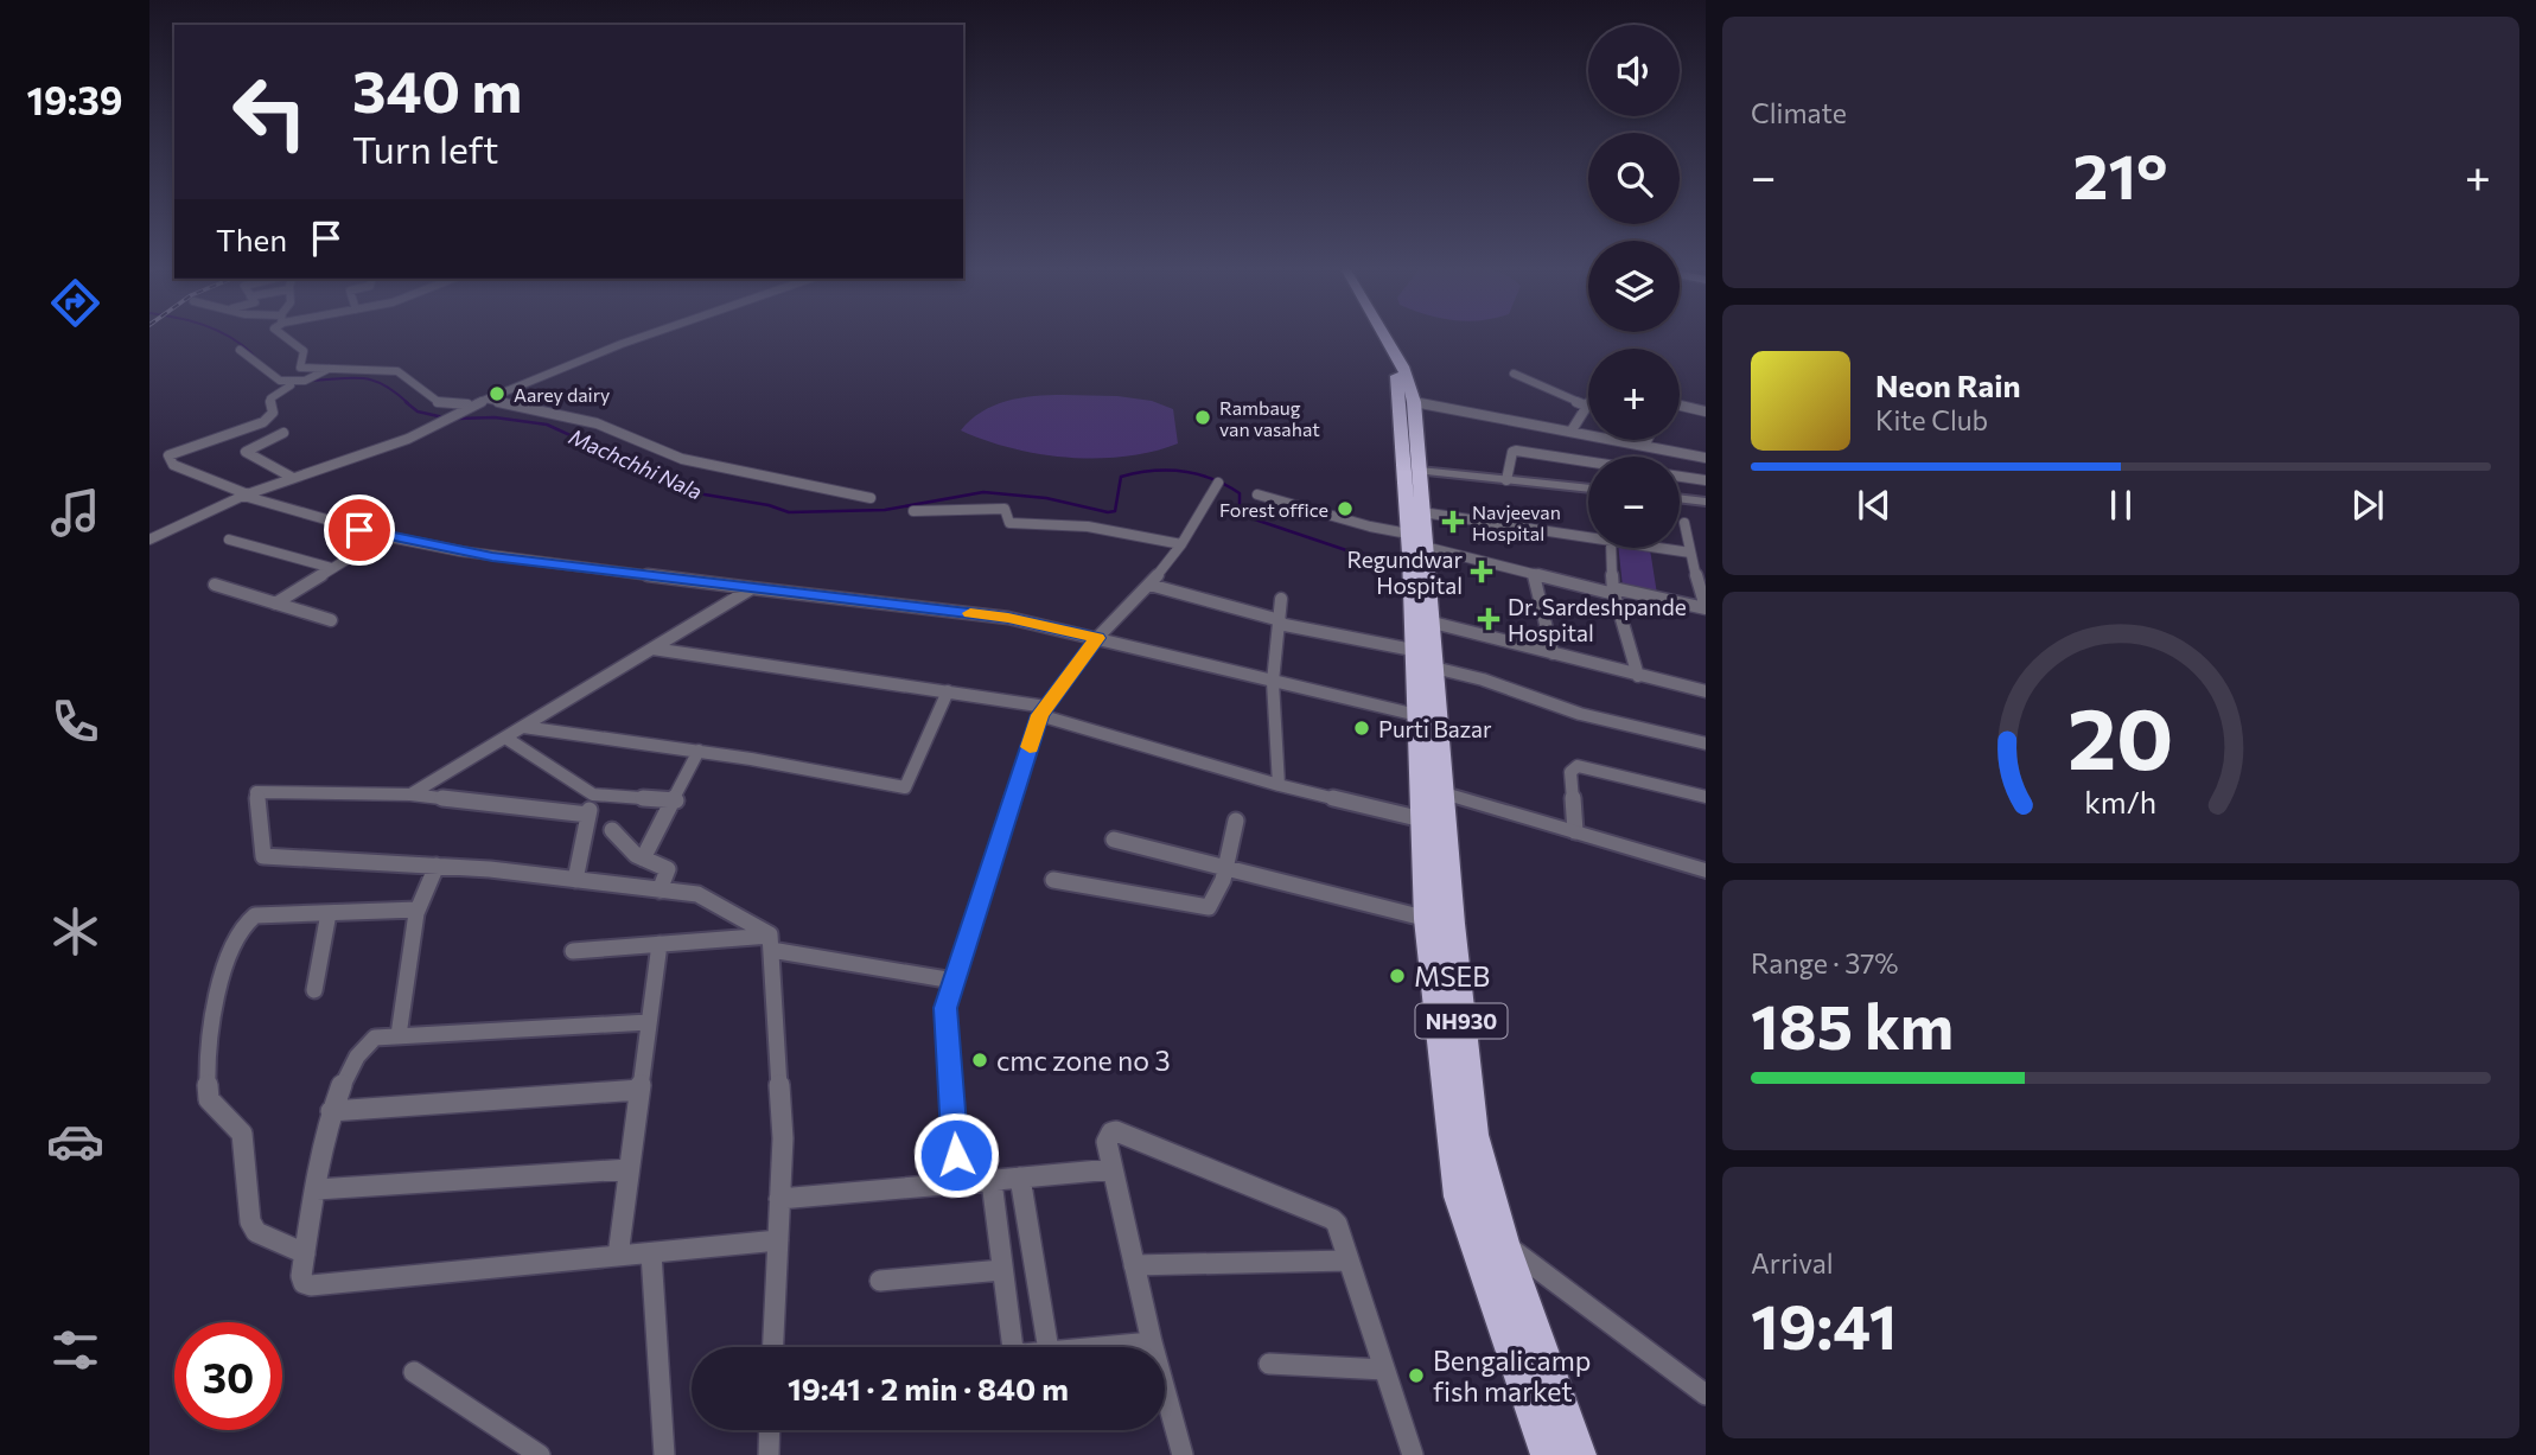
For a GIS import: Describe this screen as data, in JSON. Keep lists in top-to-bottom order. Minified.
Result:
{"streets":{"highway":["NH930"]},"water":["Machchhi Nala"],"places":{"other":["Aarey dairy","Rambaug van vasahat","Forest office","Purti Bazar","MSEB","cmc zone no 3","Bengalicamp fish market"],"health":["Navjeevan Hospital","Regundwar Hospital","Dr. Sardeshpande Hospital"]},"page":{"tabs":"19:39","tile":["Climate",["Range · 37%","185 km"],["Arrival","19:41"]],"map_buttons":["+","−"],"turn":["340 m","Turn left"],"heat":["−","21°","+"],"then":"Then","song":["Neon Rain","Kite Club"],"limit":"30","trip":"19:41 · 2 min · 840 m","gauge":["20","km/h"]}}
